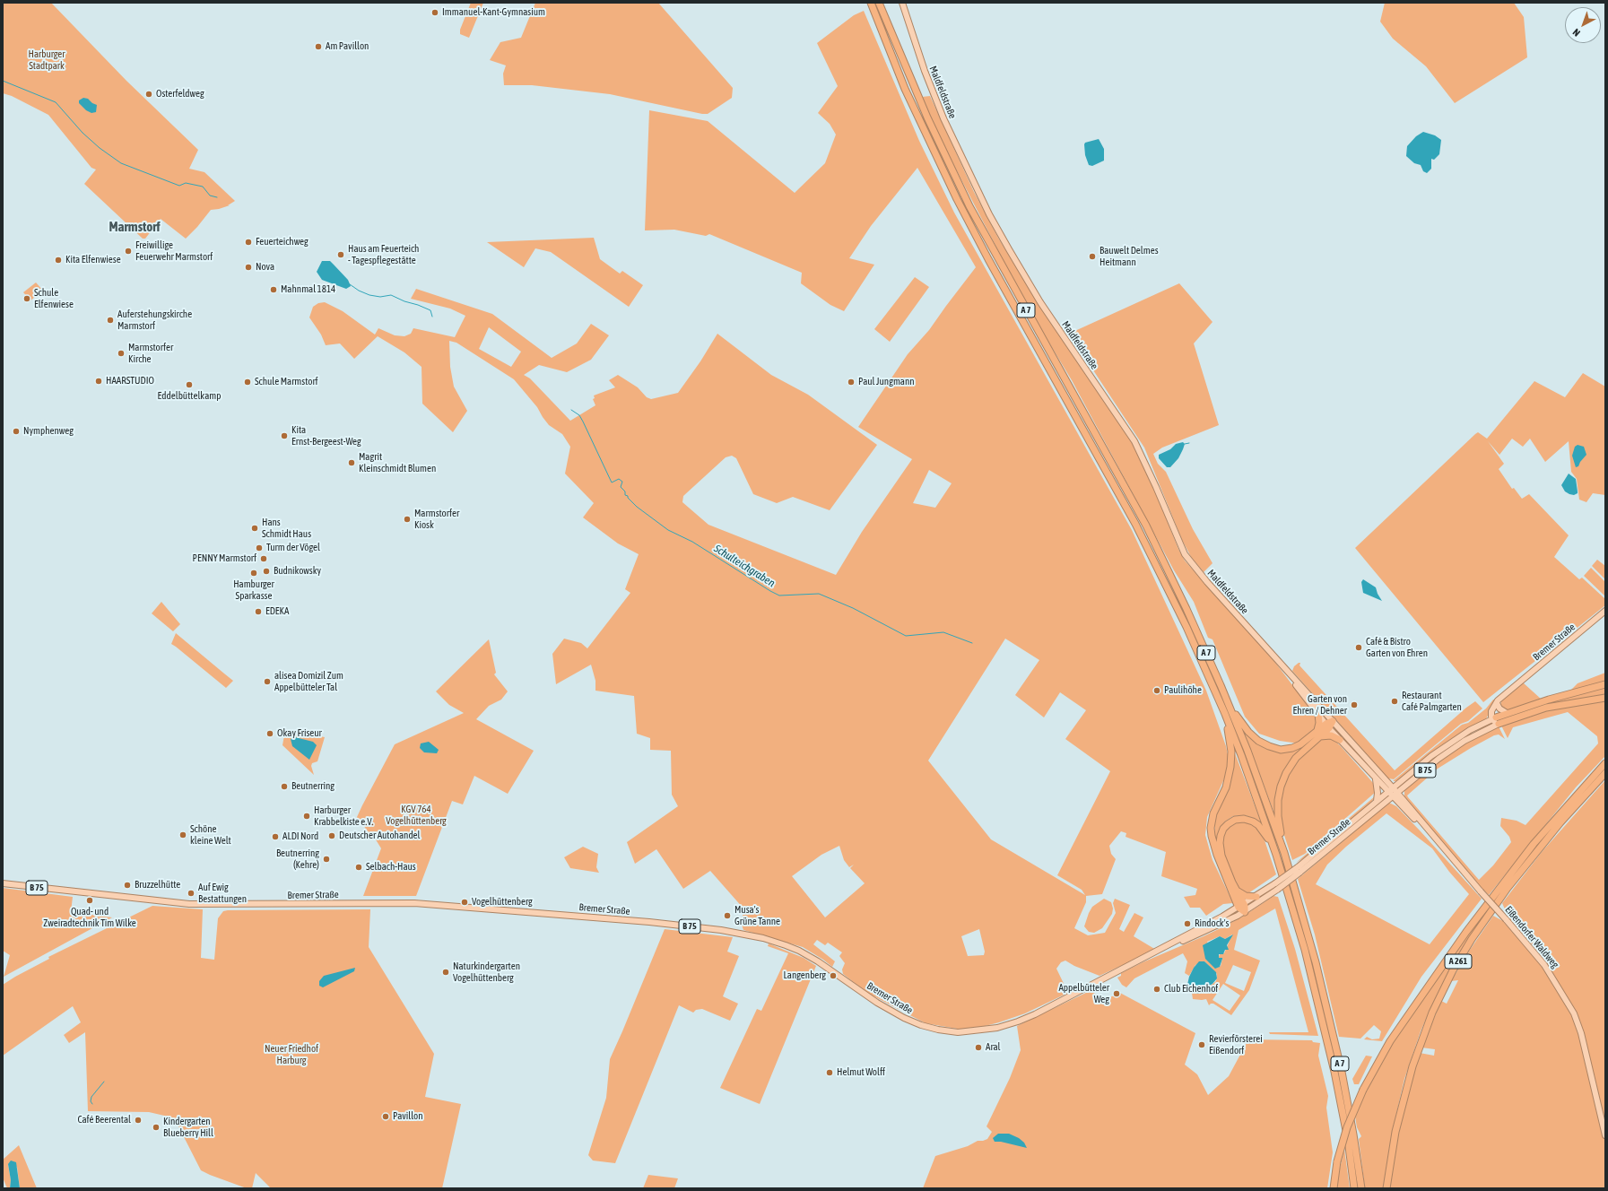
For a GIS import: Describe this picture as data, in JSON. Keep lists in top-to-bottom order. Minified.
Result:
{"streets":{"highway":["A 7","A 261"],"main road":["Maldfeldstraße","Bremer Straße","B 75","Eißendorfer Waldweg"]},"crossings":[["Maldfeldstraße","Bremer Straße"],["Maldfeldstraße","Eißendorfer Waldweg"],["Bremer Straße","Eißendorfer Waldweg"]],"districts":["Marmstorf"],"water":["Schulteichgraben"],"parks":["Harburger Stadtpark","KGV 764 Vogelhüttenberg","Neuer Friedhof Harburg"],"places":["Immanuel-Kant-Gymnasium","Am Pavillon","Osterfeldweg","Feuerteichweg","Freiwillige Feuerwehr Marmstorf","Haus am Feuerteich - Tagespflegestätte","Bauwelt Delmes Heitmann","Kita Elfenwiese","Nova","Mahnmal 1814","Schule Elfenwiese","Auferstehungskirche Marmstorf","Marmstorfer Kirche","HAARSTUDIO","Schule Marmstorf","Paul Jungmann","Eddelbüttelkamp","Nymphenweg","Kita Ernst-Bergeest-Weg","Magrit Kleinschmidt Blumen","Marmstorfer Kiosk","Hans Schmidt Haus","Turm der Vögel","PENNY Marmstorf","Budnikowsky","Hamburger Sparkasse","EDEKA","Café & Bistro Garten von Ehren","alisea Domizil Zum Appelbütteler Tal","Paulihöhe","Restaurant Café Palmgarten","Garten von Ehren / Dehner","Okay Friseur","Beutnerring","Harburger Krabbelkiste e.V.","Schöne kleine Welt","Deutscher Autohandel","ALDI Nord","Beutnerring (Kehre)","Selbach-Haus","Bruzzelhütte","Auf Ewig Bestattungen","Quad- und Zweiradtechnik Tim Wilke","Vogelhüttenberg","Musa's Grüne Tanne","Rindock's","Naturkindergarten Vogelhüttenberg","Langenberg","Club Eichenhof","Appelbütteler Weg","Revierförsterei Eißendorf","Aral","Helmut Wolff","Pavillon","Café Beerental","Kindergarten Blueberry Hill"],"north":"bottom left"}
